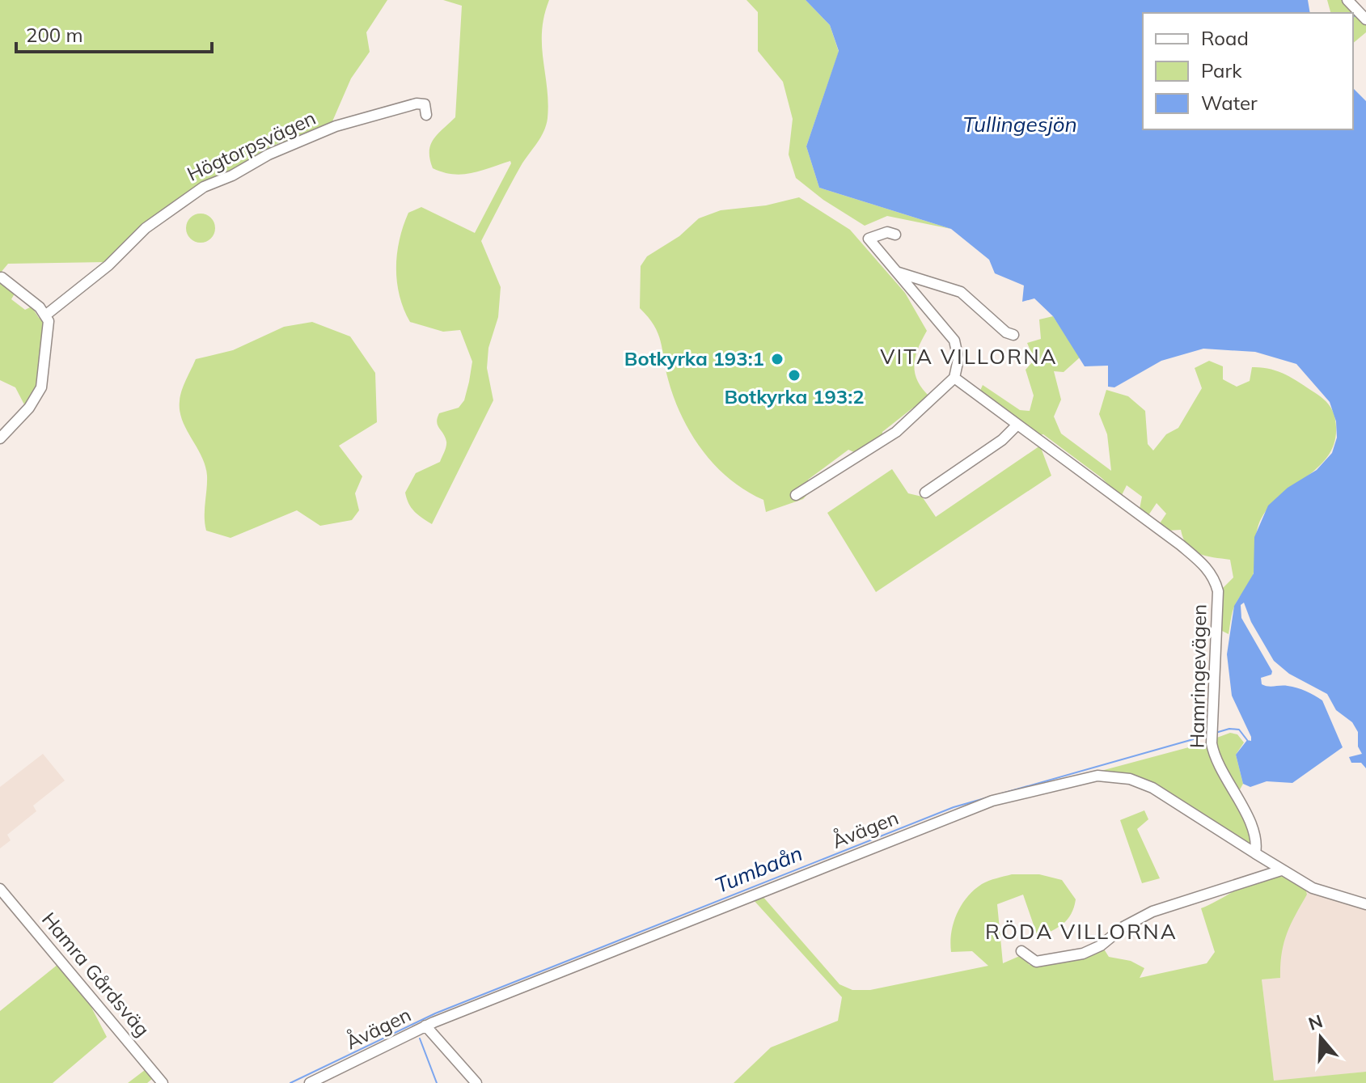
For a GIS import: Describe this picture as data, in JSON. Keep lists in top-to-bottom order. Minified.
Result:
{"streets":{"street":["Högtorpsvägen","Hamringevägen","Åvägen","Hamra Gårdsväg"]},"crossings":[["Hamringevägen","Åvägen"]],"districts":["VITA VILLORNA","RÖDA VILLORNA"],"water":["Tullingesjön","Tumbaån"],"places":["Botkyrka 193:1","Botkyrka 193:2"],"legend":["Road","Park","Water"],"scale_bar":"200 m","north":"top"}
